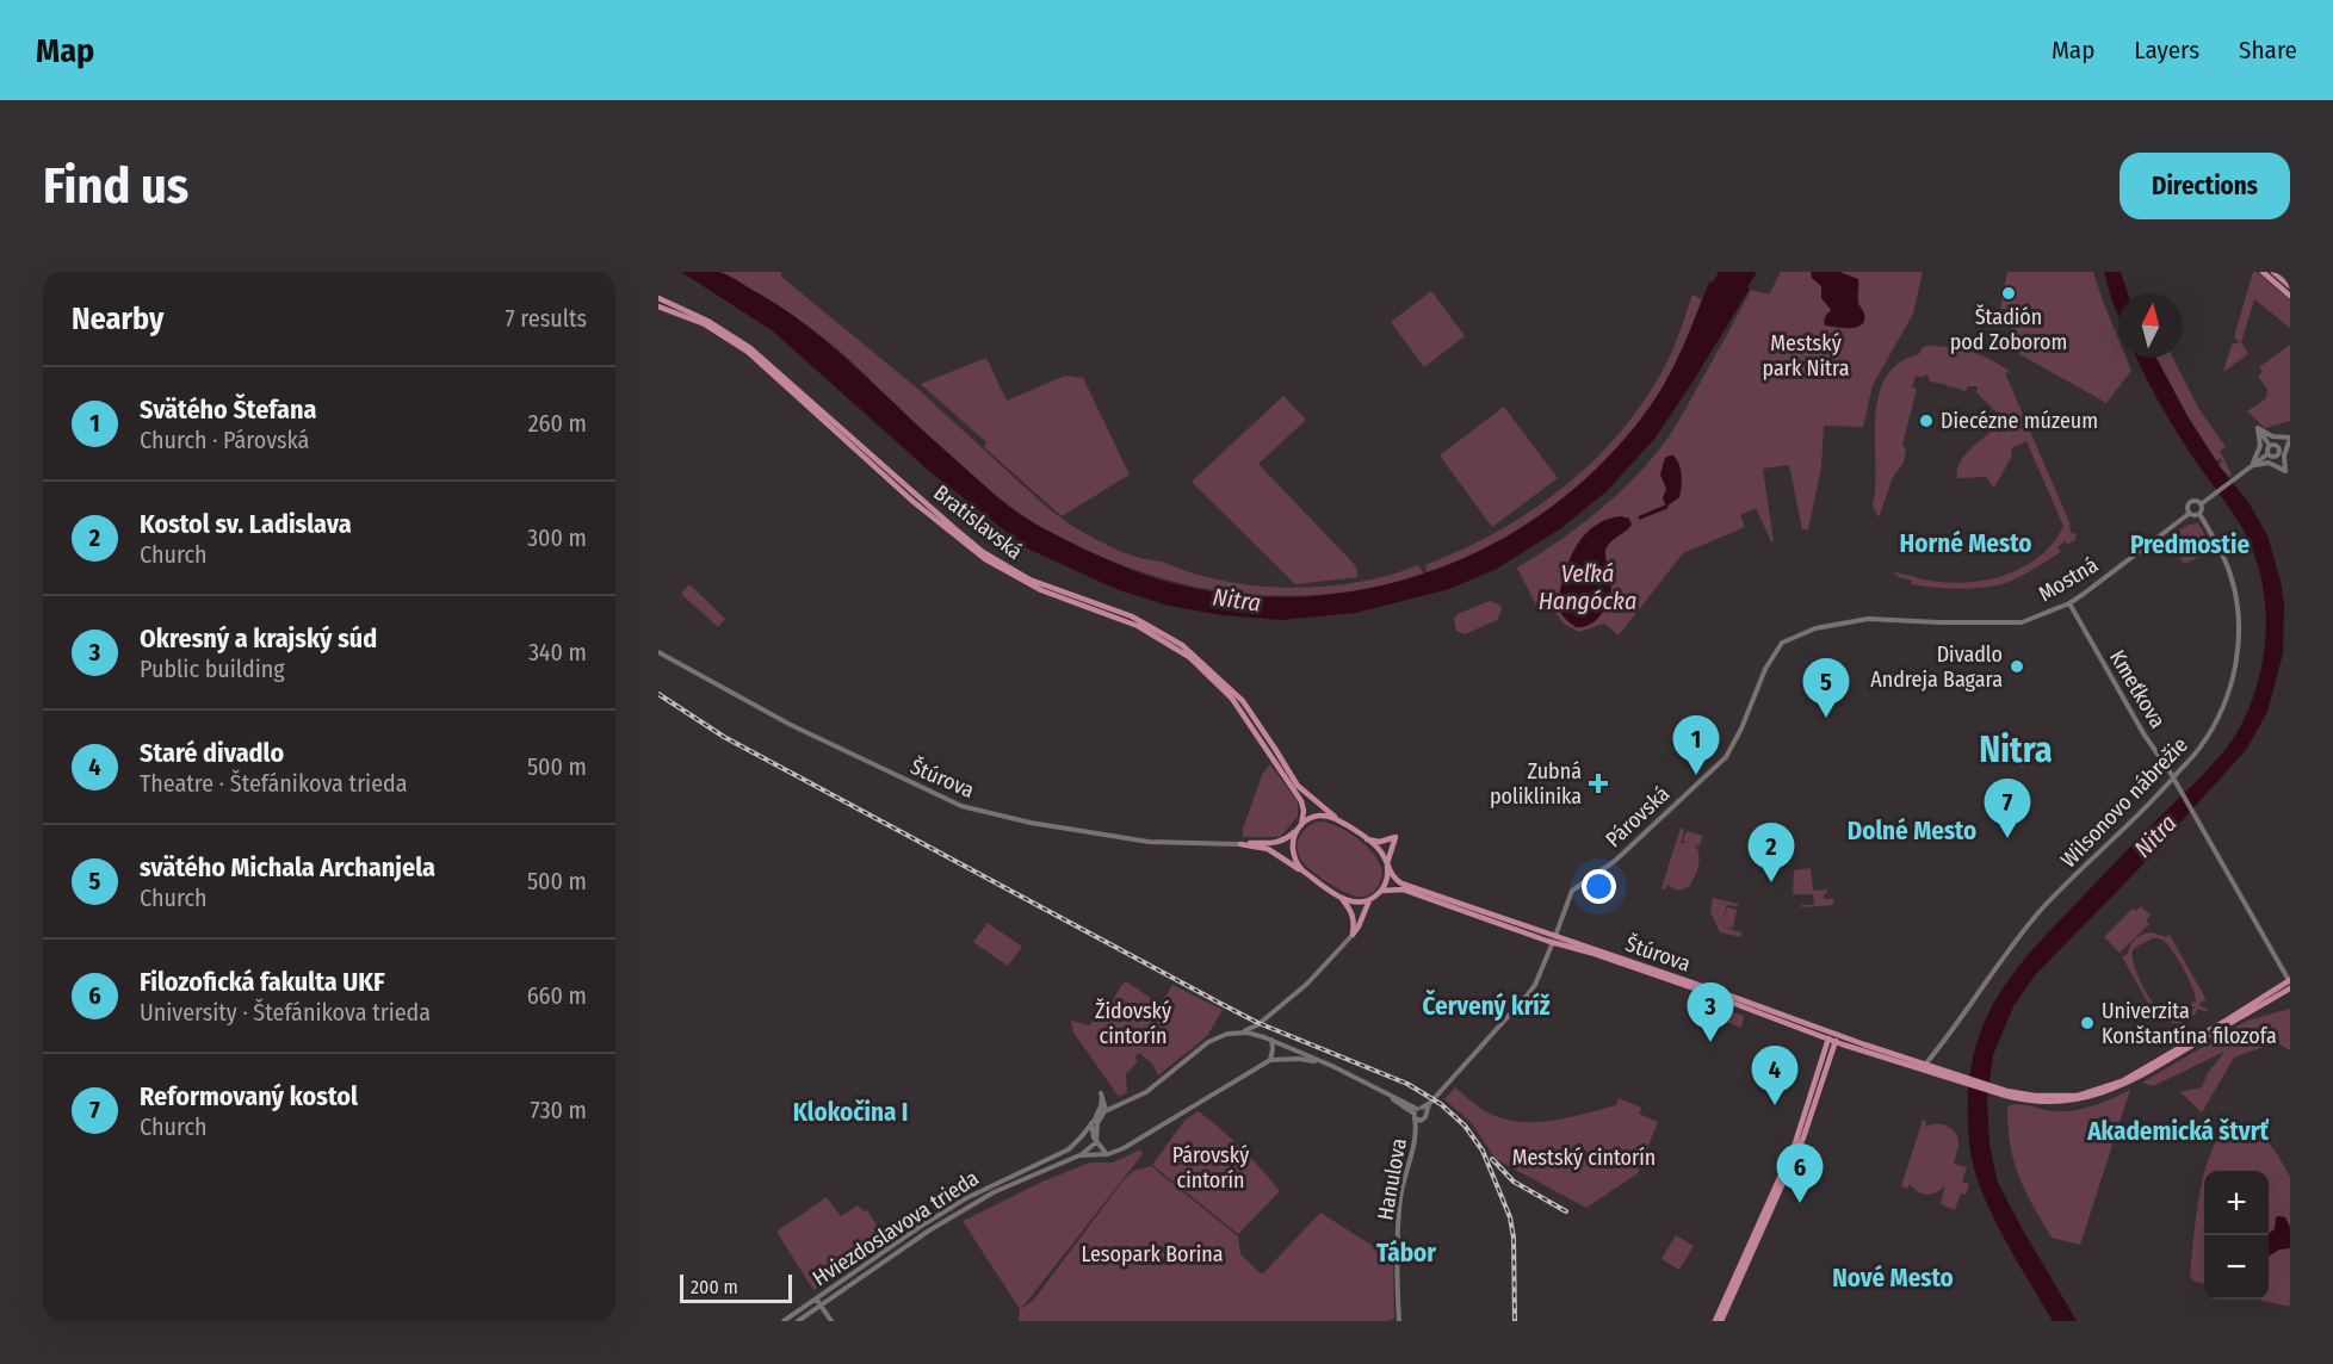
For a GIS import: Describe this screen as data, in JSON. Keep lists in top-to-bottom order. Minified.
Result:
{"streets":{"main road":["Bratislavská","Štúrova"],"street":["Mostná","Kmeťkova","Wilsonovo nábrežie","Párovská","Hanulova","Hviezdoslavova trieda"]},"crossings":[["Bratislavská","Štúrova"],["Mostná","Kmeťkova"],["Mostná","Wilsonovo nábrežie"],["Mostná","Párovská"],["Kmeťkova","Štúrova"],["Kmeťkova","Wilsonovo nábrežie"],["Štúrova","Wilsonovo nábrežie"],["Štúrova","Párovská"],["Párovská","Hanulova"]],"districts":["Horné Mesto","Predmostie","Nitra","Dolné Mesto","Červený kríž","Klokočina I","Akademická štvrť","Tábor","Nové Mesto"],"water":["Veľká Hangócka","Nitra"],"parks":["Mestský park Nitra","Židovský cintorín","Párovský cintorín","Mestský cintorín","Lesopark Borina"],"places":{"other":["Štadión pod Zoborom","Diecézne múzeum","Divadlo Andreja Bagara","Univerzita Konštantína filozofa"],"health":["Zubná poliklinika"]},"scale_bar":"200 m","north":"top","page":{"header":"Map","nav":["Map","Layers","Share"],"buttons":"Directions","title":"Find us","heading":["Nearby","7 results"],"list":[{"mark":"1","name":"Svätého Štefana","note":"Church · Párovská","value":"260 m"},{"mark":"2","name":"Kostol sv. Ladislava","note":"Church","value":"300 m"},{"mark":"3","name":"Okresný a krajský súd","note":"Public building","value":"340 m"},{"mark":"4","name":"Staré divadlo","note":"Theatre · Štefánikova trieda","value":"500 m"},{"mark":"5","name":"svätého Michala Archanjela","note":"Church","value":"500 m"},{"mark":"6","name":"Filozofická fakulta UKF","note":"University · Štefánikova trieda","value":"660 m"},{"mark":"7","name":"Reformovaný kostol","note":"Church","value":"730 m"}],"pins":["5","1","7","2","3","4","6"],"map_buttons":["+","−"],"scale":"200 m"}}
